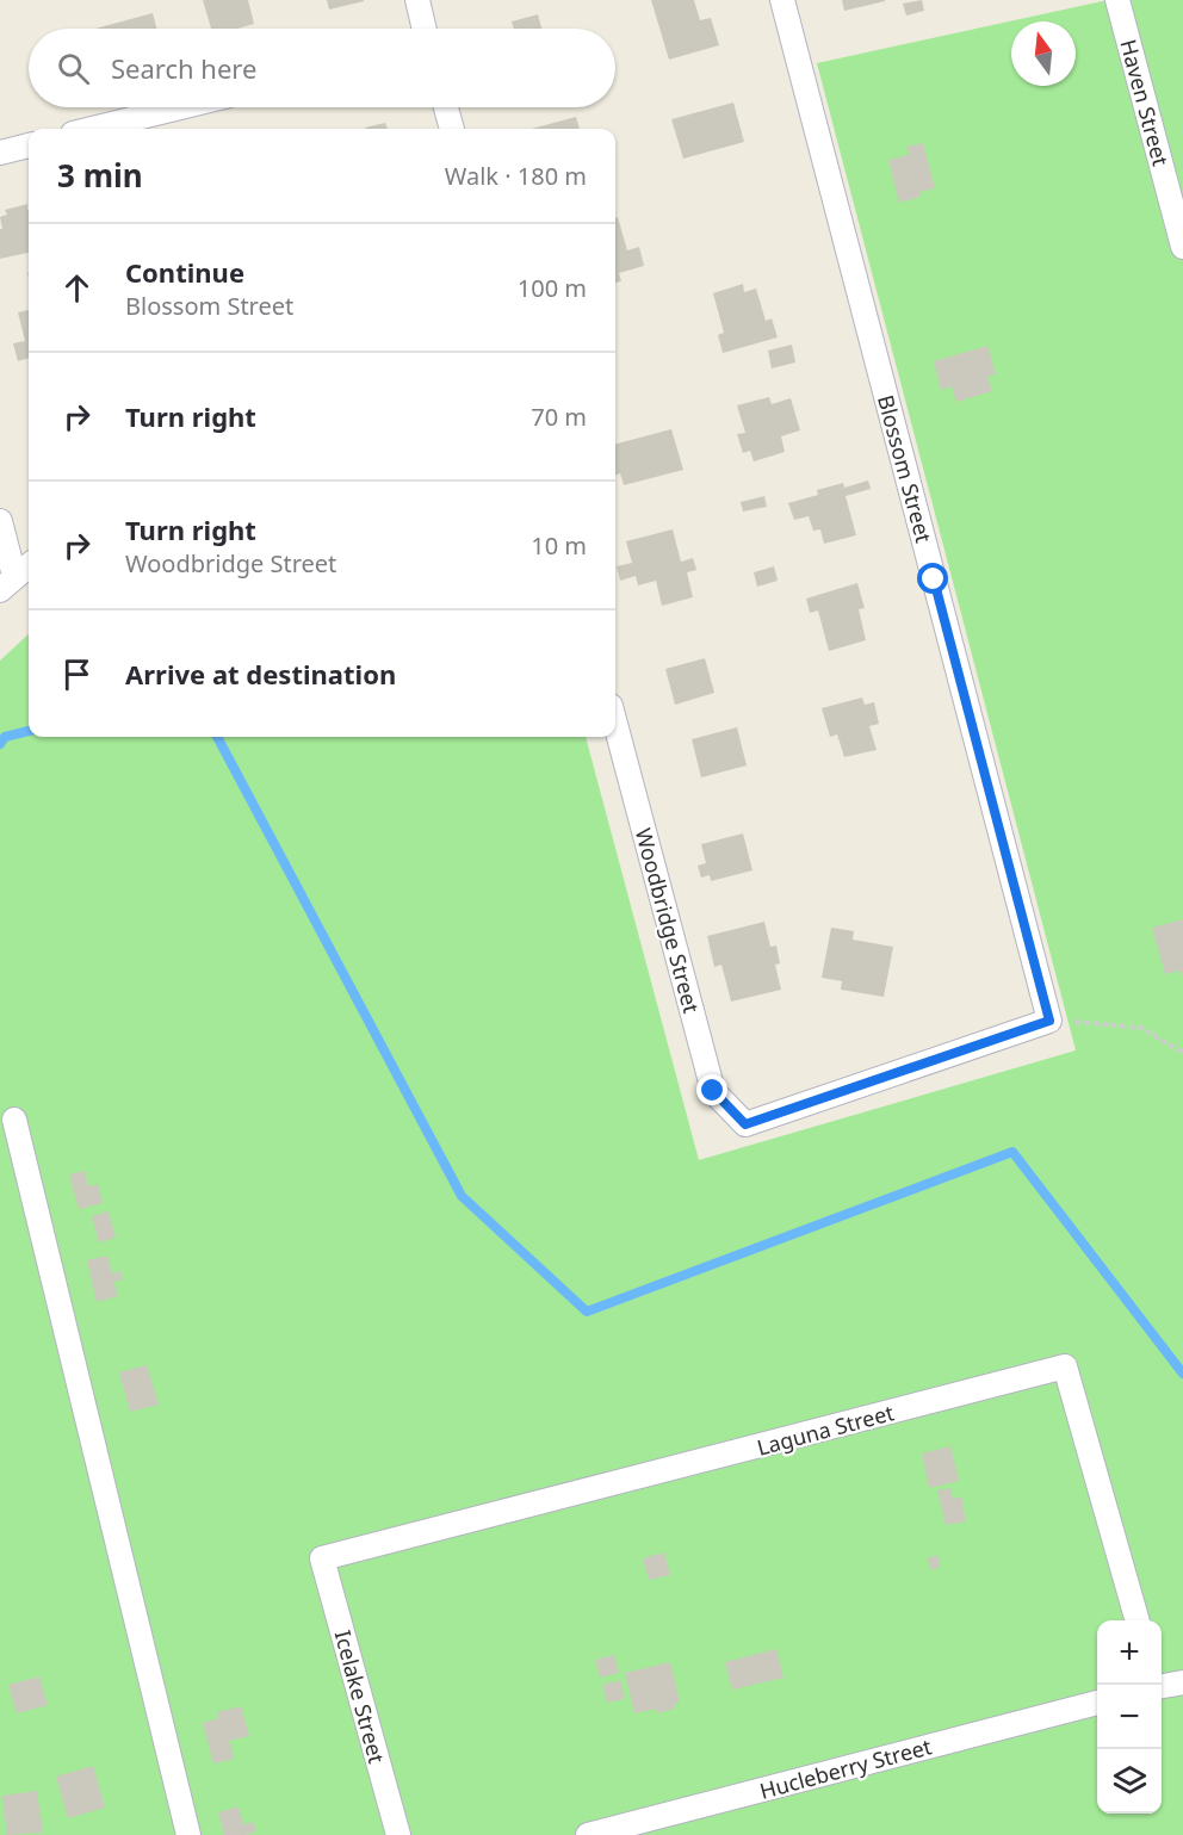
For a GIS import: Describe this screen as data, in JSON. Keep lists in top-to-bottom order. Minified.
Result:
{"streets":{"street":["Haven Street","Blossom Street","Woodbridge Street","Laguna Street","Icelake Street","Hucleberry Street"]},"crossings":[["Blossom Street","Woodbridge Street"],["Laguna Street","Icelake Street"]],"north":"top","page":{"search":"Search here","heading":["3 min","Walk · 180 m"],"list":[["Continue","Blossom Street","100 m"],["Turn right","70 m"],["Turn right","Woodbridge Street","10 m"],"Arrive at destination"],"map_buttons":["+","−"]}}
